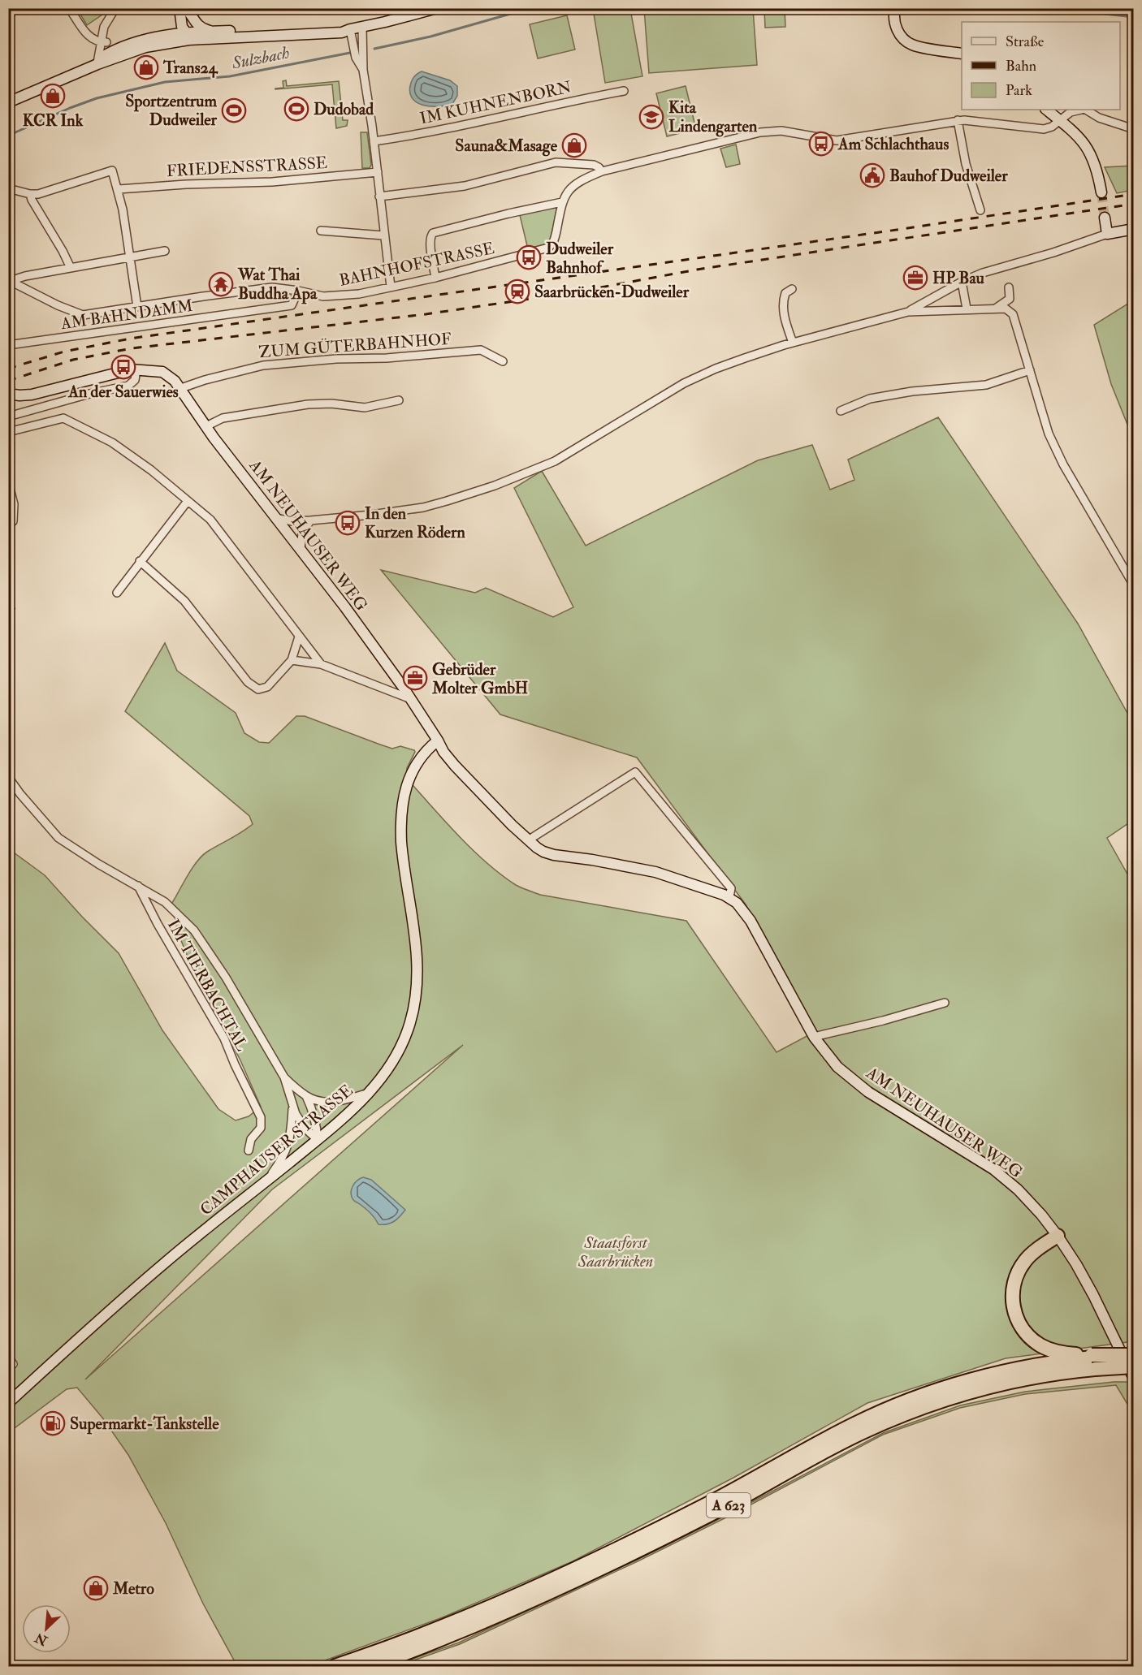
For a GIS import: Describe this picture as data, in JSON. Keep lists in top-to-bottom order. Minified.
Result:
{"streets":{"highway":["A 623"],"street":["IM KUHNENBORN","FRIEDENSSTRASSE","BAHNHOFSTRASSE","AM BAHNDAMM","ZUM GÜTERBAHNHOF","AM NEUHAUSER WEG","IM TIERBACHTAL","CAMPHAUSER STRASSE"]},"crossings":[["BAHNHOFSTRASSE","AM BAHNDAMM"],["ZUM GÜTERBAHNHOF","AM NEUHAUSER WEG"],["AM NEUHAUSER WEG","CAMPHAUSER STRASSE"],["IM TIERBACHTAL","CAMPHAUSER STRASSE"]],"water":["Sulzbach"],"parks":["Staatsforst Saarbrücken"],"places":{"shop":["Trans24","KCR Ink","Sauna&Masage","Metro"],"sports":["Dudobad","Sportzentrum Dudweiler"],"school or university":["Kita Lindengarten"],"bus stop":["Am Schlachthaus","Dudweiler Bahnhof","An der Sauerwies","In den Kurzen Rödern"],"public building":["Bauhof Dudweiler"],"office":["HP Bau","Gebrüder Molter GmbH"],"temple":["Wat Thai Buddha Apa"],"station":["Saarbrücken-Dudweiler"],"fuel station":["Supermarkt-Tankstelle"]},"legend":["Straße","Bahn","Park"],"north":"bottom left"}
